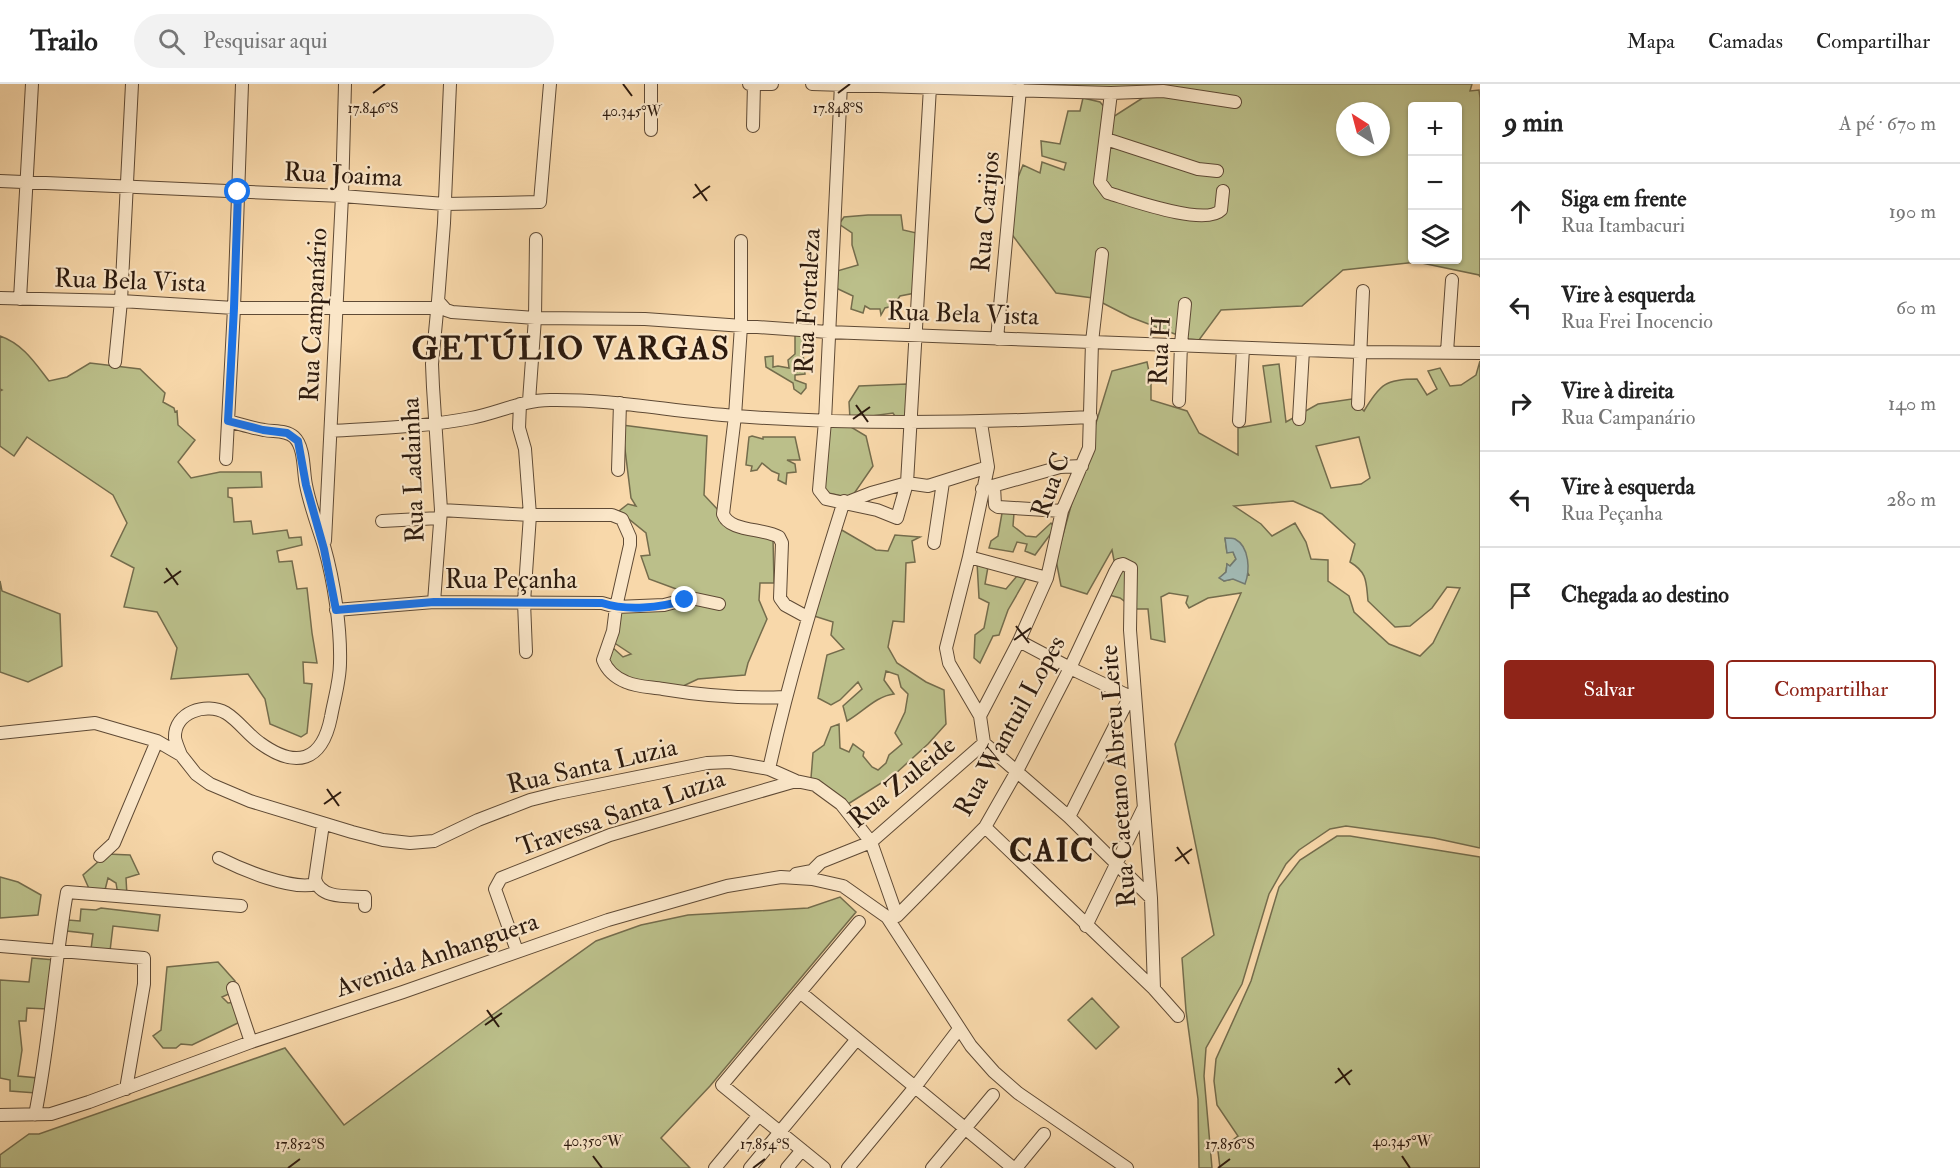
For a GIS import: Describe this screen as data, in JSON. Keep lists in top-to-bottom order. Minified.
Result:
{"streets":{"street":["Rua Joaima","Rua Carijos","Rua Bela Vista","Rua Fortaleza","Rua Campanário","Rua H","Rua Ladainha","Rua C","Rua Peçanha","Rua Wantuil Lopes","Rua Santa Luzia","Rua Caetano Abreu Leite","Rua Zuleide","Travessa Santa Luzia","Avenida Anhanguera"]},"crossings":[["Rua Joaima","Rua Campanário"],["Rua Joaima","Rua Ladainha"],["Rua Carijos","Rua Bela Vista"],["Rua Bela Vista","Rua Fortaleza"],["Rua Bela Vista","Rua Campanário"],["Rua Bela Vista","Rua H"],["Rua Bela Vista","Rua Ladainha"],["Rua Bela Vista","Rua C"],["Rua Campanário","Rua Peçanha"],["Rua Campanário","Rua Santa Luzia"],["Rua Ladainha","Rua Peçanha"],["Rua Wantuil Lopes","Rua Santa Luzia"],["Rua Wantuil Lopes","Rua Caetano Abreu Leite"],["Rua Wantuil Lopes","Avenida Anhanguera"],["Rua Santa Luzia","Rua Zuleide"],["Rua Santa Luzia","Travessa Santa Luzia"],["Rua Santa Luzia","Avenida Anhanguera"],["Rua Zuleide","Avenida Anhanguera"],["Travessa Santa Luzia","Avenida Anhanguera"]],"districts":["GETÚLIO VARGAS","CAIC"],"north":"top left","page":{"header":"Trailo","search":"Pesquisar aqui","nav":["Mapa","Camadas","Compartilhar"],"heading":["9 min","A pé · 670 m"],"map_buttons":["+","−"],"list":[["Siga em frente","Rua Itambacuri","190 m"],["Vire à esquerda","Rua Frei Inocencio","60 m"],["Vire à direita","Rua Campanário","140 m"],["Vire à esquerda","Rua Peçanha","280 m"],"Chegada ao destino"],"buttons":["Salvar","Compartilhar"]},"coordinates":["17.846°S","17.848°S","40.345°W","40.350°W","17.852°S","17.854°S","17.856°S"]}
